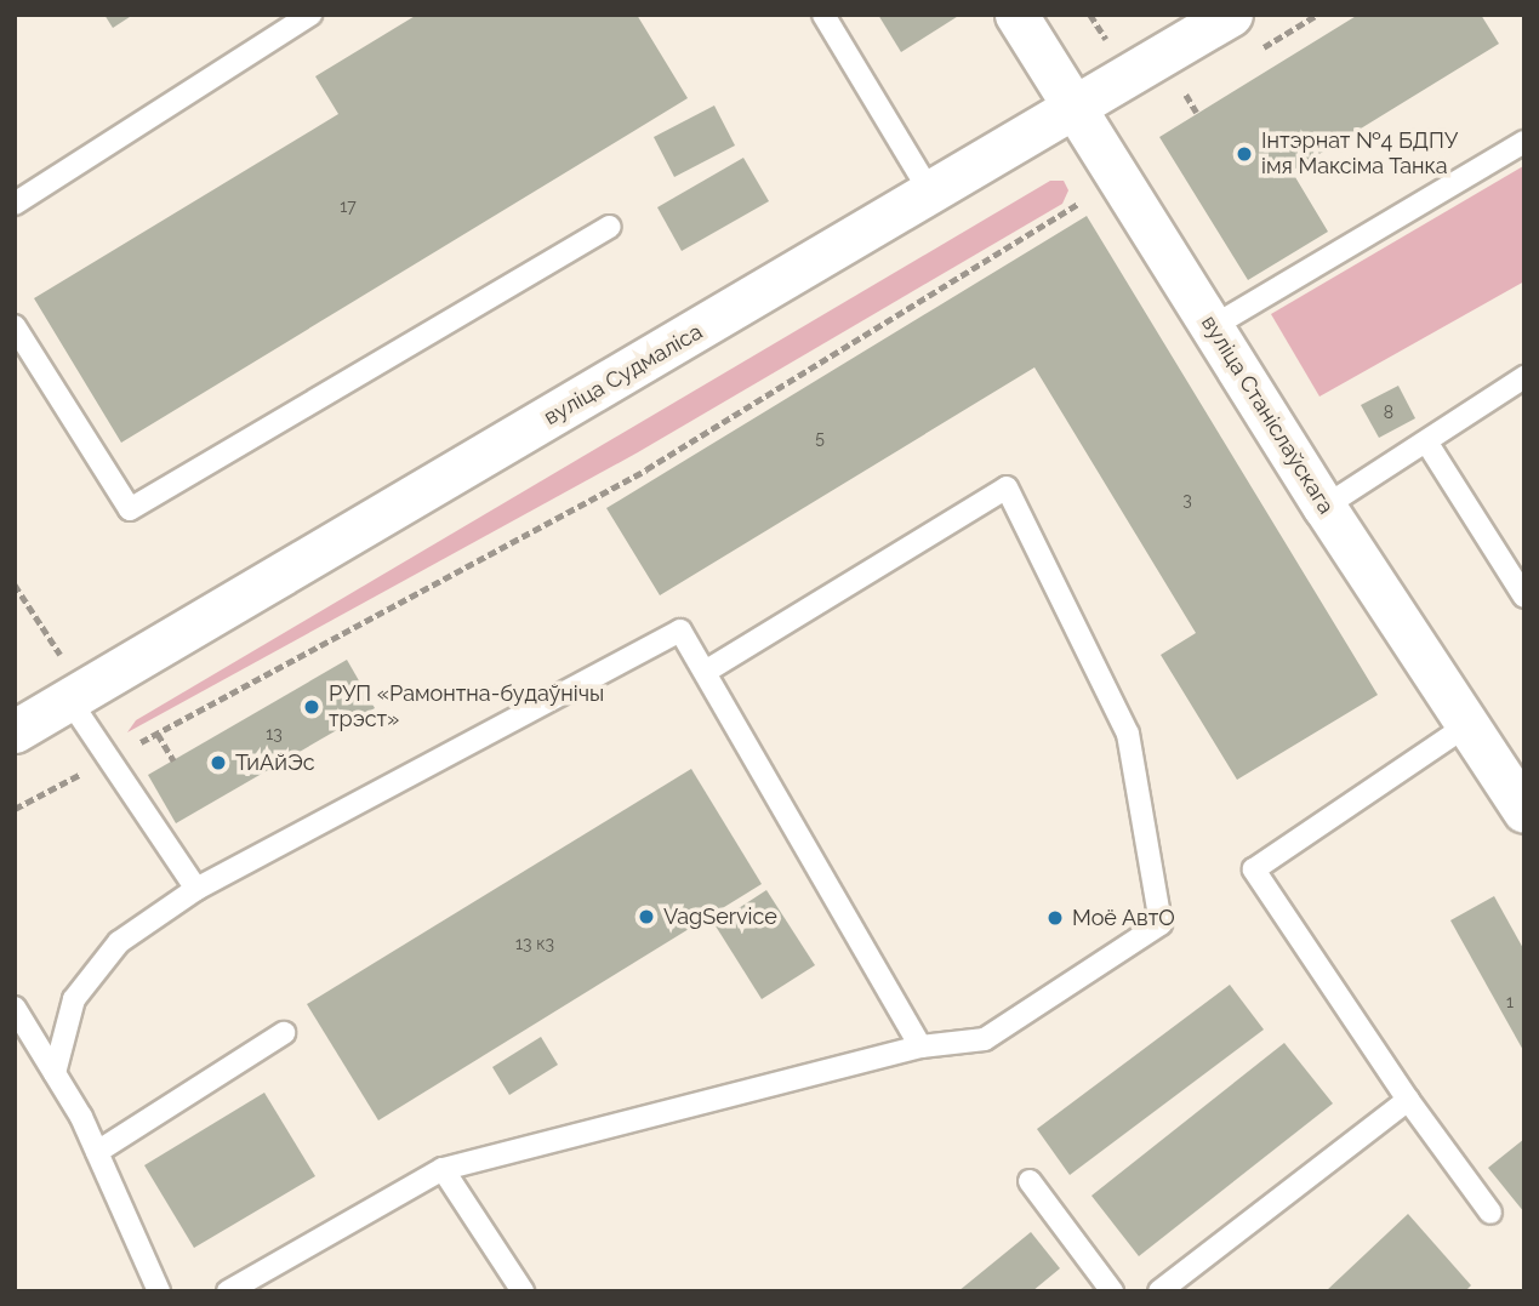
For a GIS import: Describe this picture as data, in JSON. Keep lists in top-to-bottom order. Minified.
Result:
{"streets":{"street":["вуліца Судмаліса","вуліца Станіслаўскага"]},"crossings":[["вуліца Судмаліса","вуліца Станіслаўскага"]],"places":["Інтэрнат №4 БДПУ імя Максіма Танка","РУП «Рамонтна-будаўнічы трэст»","ТиАйЭс","VagService","Моё АвтО"],"house_numbers":["17","8","5","3","13","13 к3","1"]}
